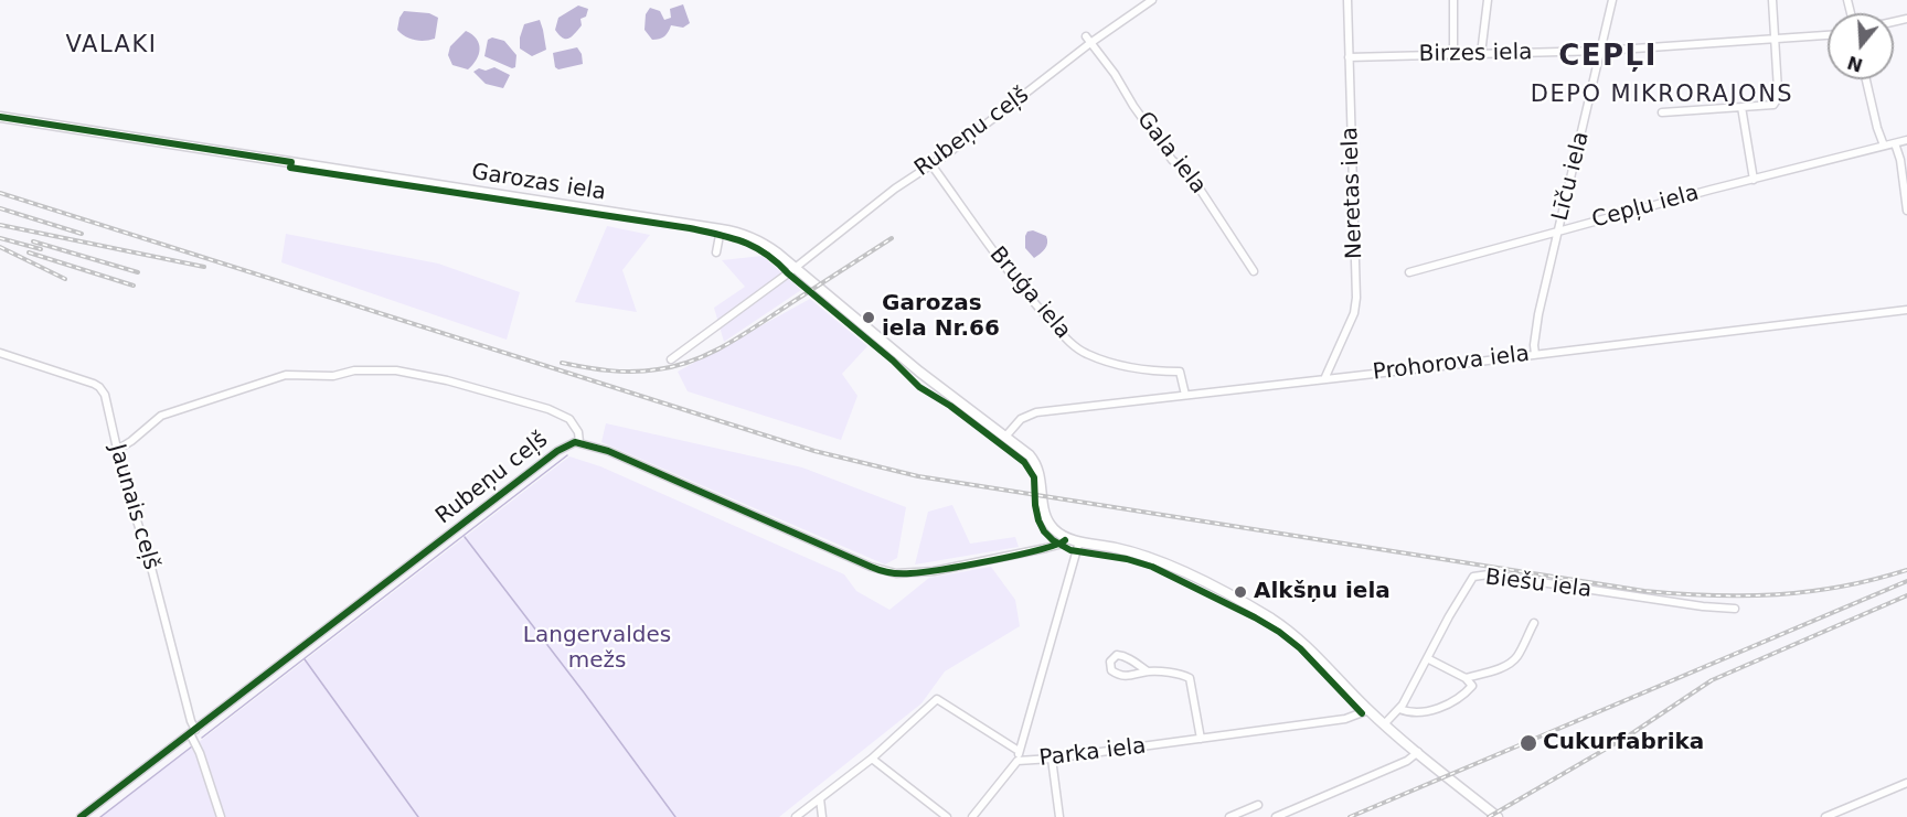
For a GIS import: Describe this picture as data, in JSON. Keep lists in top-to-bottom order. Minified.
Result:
{"streets":{"main road":["Garozas iela"],"street":["Birzes iela","Rubeņu ceļš","Gala iela","Līču iela","Neretas iela","Cepļu iela","Bruģa iela","Prohorova iela","Jaunais ceļš","Biešu iela","Parka iela"]},"crossings":[["Birzes iela","Līču iela"],["Birzes iela","Neretas iela"],["Rubeņu ceļš","Gala iela"],["Rubeņu ceļš","Garozas iela"],["Rubeņu ceļš","Bruģa iela"],["Rubeņu ceļš","Jaunais ceļš"],["Līču iela","Cepļu iela"],["Līču iela","Prohorova iela"],["Garozas iela","Prohorova iela"],["Neretas iela","Prohorova iela"],["Bruģa iela","Prohorova iela"]],"districts":["VALAKI","CEPĻI","DEPO MIKRORAJONS"],"parks":["Langervaldes mežs"],"places":["Garozas iela Nr.66","Alkšņu iela","Cukurfabrika"],"north":"bottom"}
